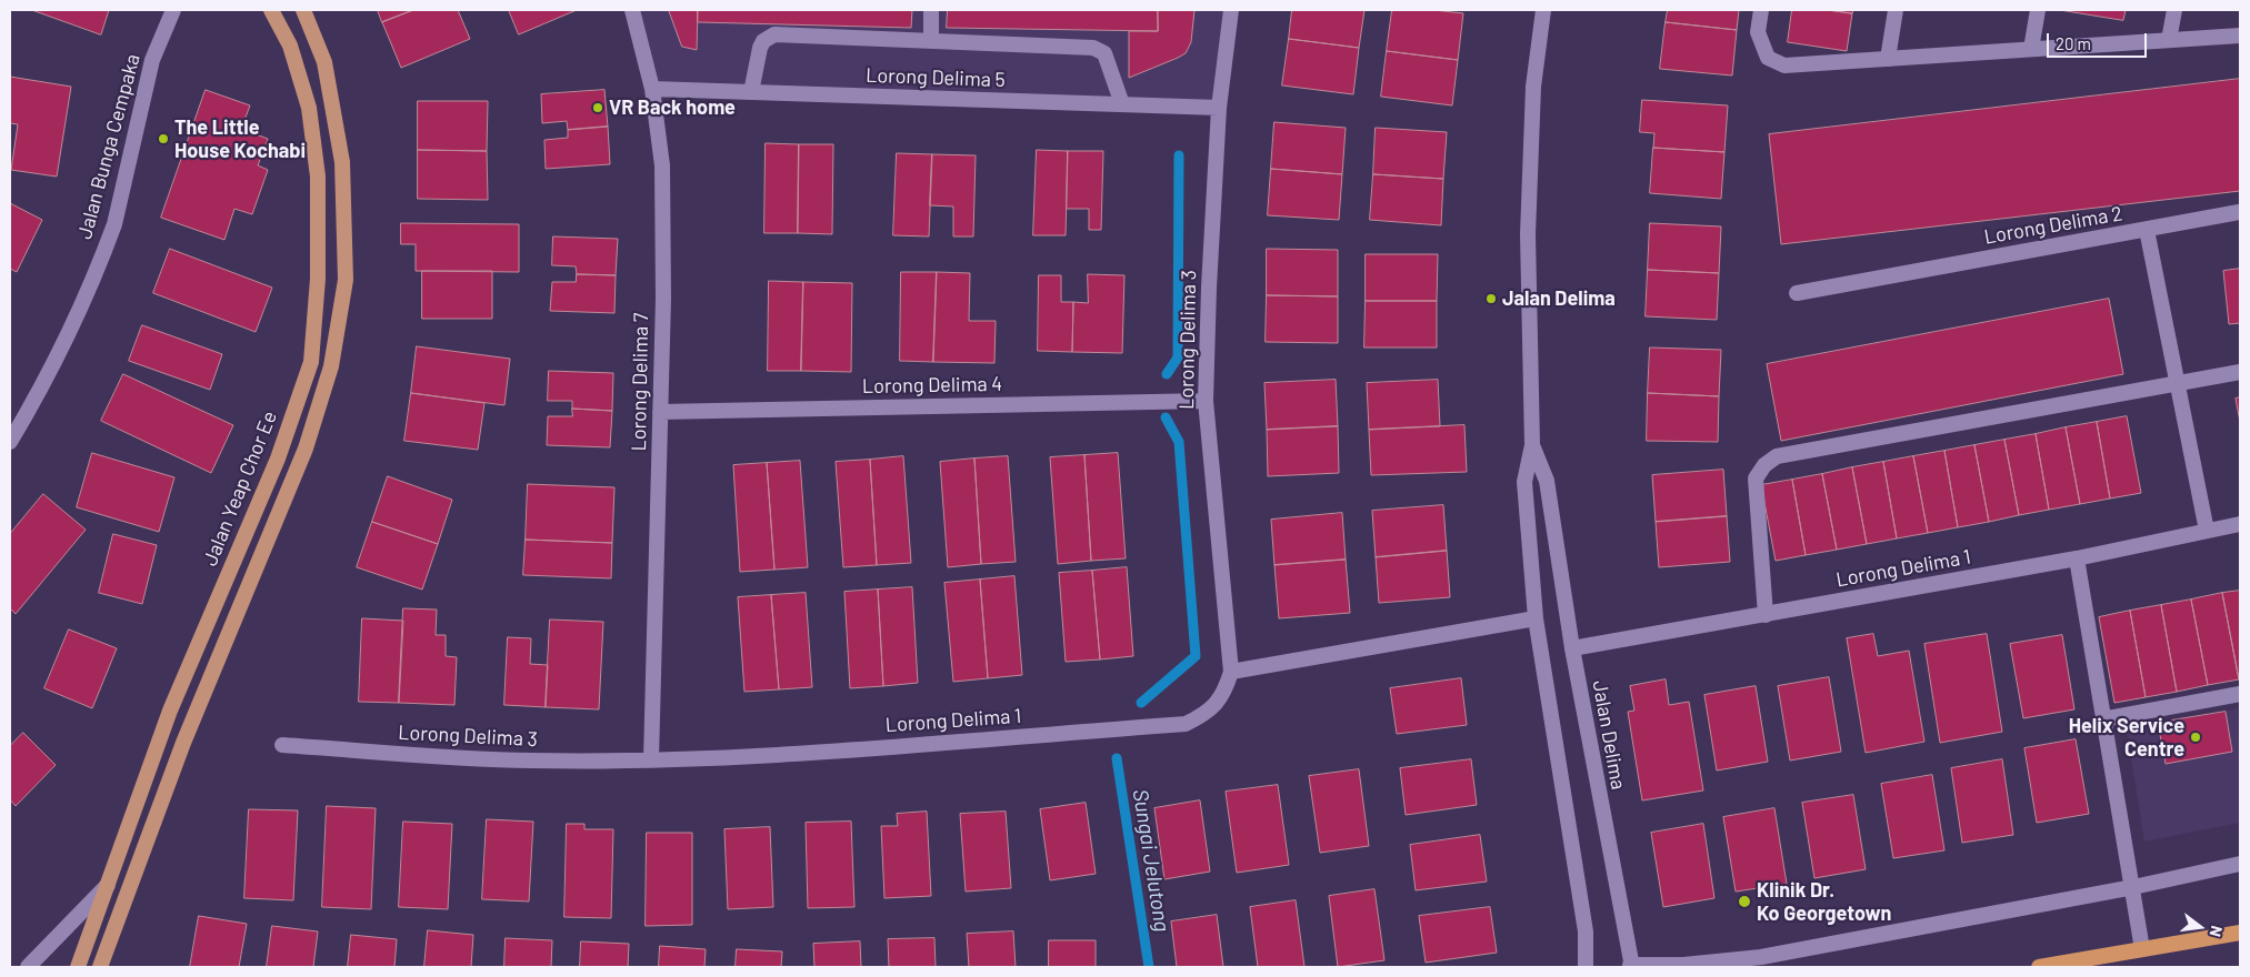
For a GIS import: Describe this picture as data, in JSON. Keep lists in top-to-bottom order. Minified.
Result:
{"streets":{"main road":["Jalan Yeap Chor Ee"],"street":["Lorong Delima 5","Jalan Bunga Cempaka","Lorong Delima 2","Lorong Delima 3","Lorong Delima 7","Lorong Delima 4","Lorong Delima 1","Jalan Delima"]},"crossings":[["Lorong Delima 5","Lorong Delima 3"],["Lorong Delima 5","Lorong Delima 7"],["Lorong Delima 2","Lorong Delima 1"],["Lorong Delima 3","Lorong Delima 7"],["Lorong Delima 3","Lorong Delima 4"],["Lorong Delima 3","Lorong Delima 1"],["Lorong Delima 7","Lorong Delima 4"],["Lorong Delima 7","Lorong Delima 1"],["Lorong Delima 1","Jalan Delima"]],"water":["Sungai Jelutong"],"places":["VR Back home","The Little House Kochabi","Jalan Delima","Helix Service Centre","Klinik Dr. Ko Georgetown"],"scale_bar":"20 m","north":"right"}
